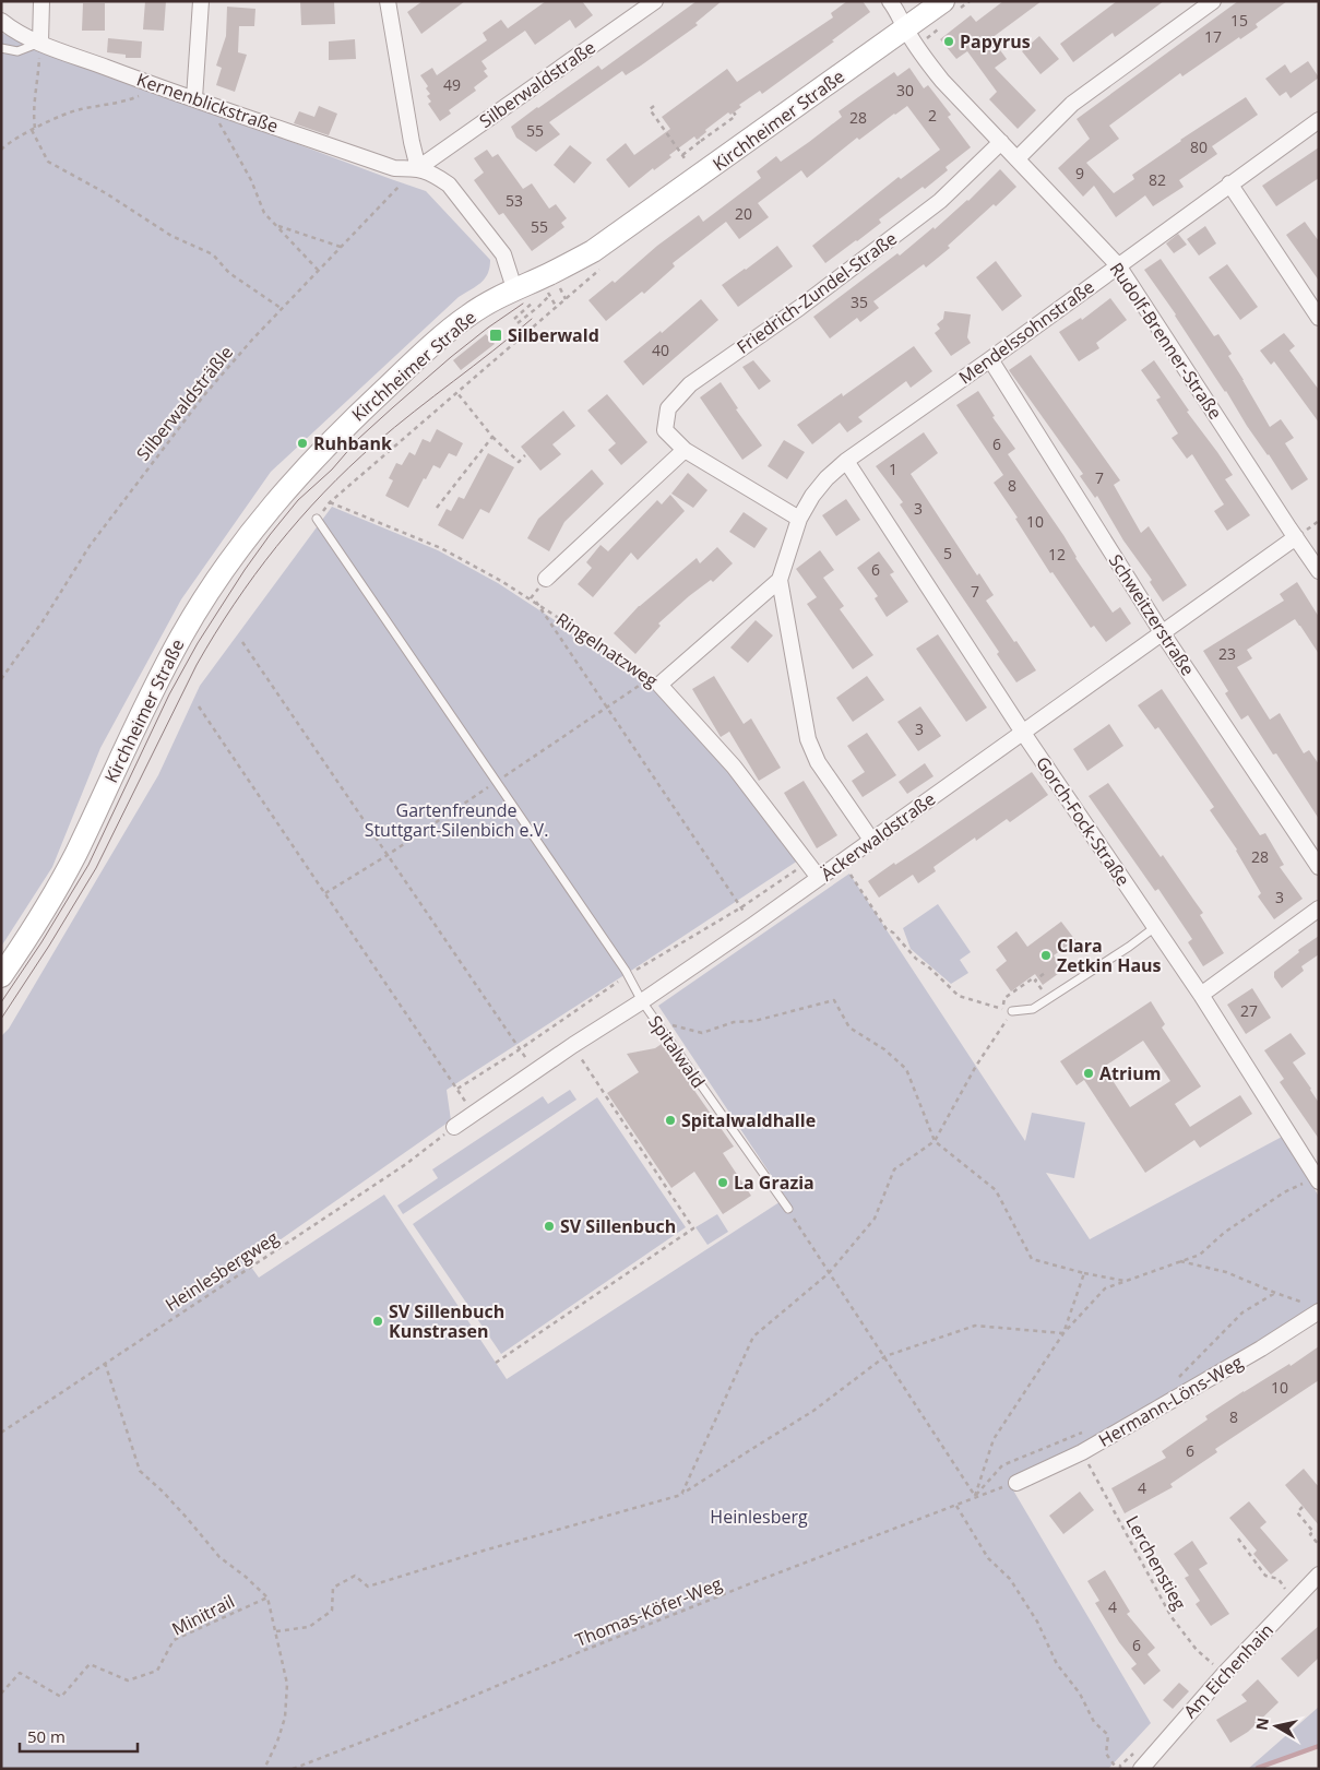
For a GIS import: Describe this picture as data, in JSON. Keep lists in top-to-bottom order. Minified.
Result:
{"streets":{"main road":["Kirchheimer Straße"],"street":["Silberwaldstraße","Kernenblickstraße","Friedrich-Zundel-Straße","Mendelssohnstraße","Rudolf-Brenner-Straße","Schweitzerstraße","Ringelnatzweg","Gorch-Fock-Straße","Äckerwaldstraße","Hermann-Löns-Weg","Am Eichenhain"],"lane":["Spitalwald"],"path":["Silberwaldsträßle","Heinlesbergweg","Lerchenstieg","Thomas-Köfer-Weg","Minitrail"]},"crossings":[["Silberwaldstraße","Kernenblickstraße"],["Silberwaldstraße","Silberwaldsträßle"],["Kernenblickstraße","Silberwaldsträßle"],["Kirchheimer Straße","Rudolf-Brenner-Straße"],["Friedrich-Zundel-Straße","Mendelssohnstraße"],["Friedrich-Zundel-Straße","Rudolf-Brenner-Straße"],["Mendelssohnstraße","Rudolf-Brenner-Straße"],["Mendelssohnstraße","Schweitzerstraße"],["Mendelssohnstraße","Gorch-Fock-Straße"],["Mendelssohnstraße","Äckerwaldstraße"],["Rudolf-Brenner-Straße","Äckerwaldstraße"],["Schweitzerstraße","Äckerwaldstraße"],["Ringelnatzweg","Äckerwaldstraße"],["Gorch-Fock-Straße","Äckerwaldstraße"],["Äckerwaldstraße","Spitalwald"],["Äckerwaldstraße","Heinlesbergweg"],["Hermann-Löns-Weg","Lerchenstieg"],["Hermann-Löns-Weg","Thomas-Köfer-Weg"],["Lerchenstieg","Am Eichenhain"]],"parks":["Gartenfreunde Stuttgart-Silenbich e.V.","Heinlesberg"],"places":{"other":["Papyrus","Ruhbank","Clara Zetkin Haus","Atrium","Spitalwaldhalle","La Grazia","SV Sillenbuch","SV Sillenbuch Kunstrasen"],"transit":["Silberwald"]},"house_numbers":["15","17","49","30","2","28","55","80","9","82","53","20","55","35","40","6","1","7","8","3","10","5","12","6","7","23","3","28","3","27","10","8","6","4","4","6"],"scale_bar":"50 m","north":"left"}
